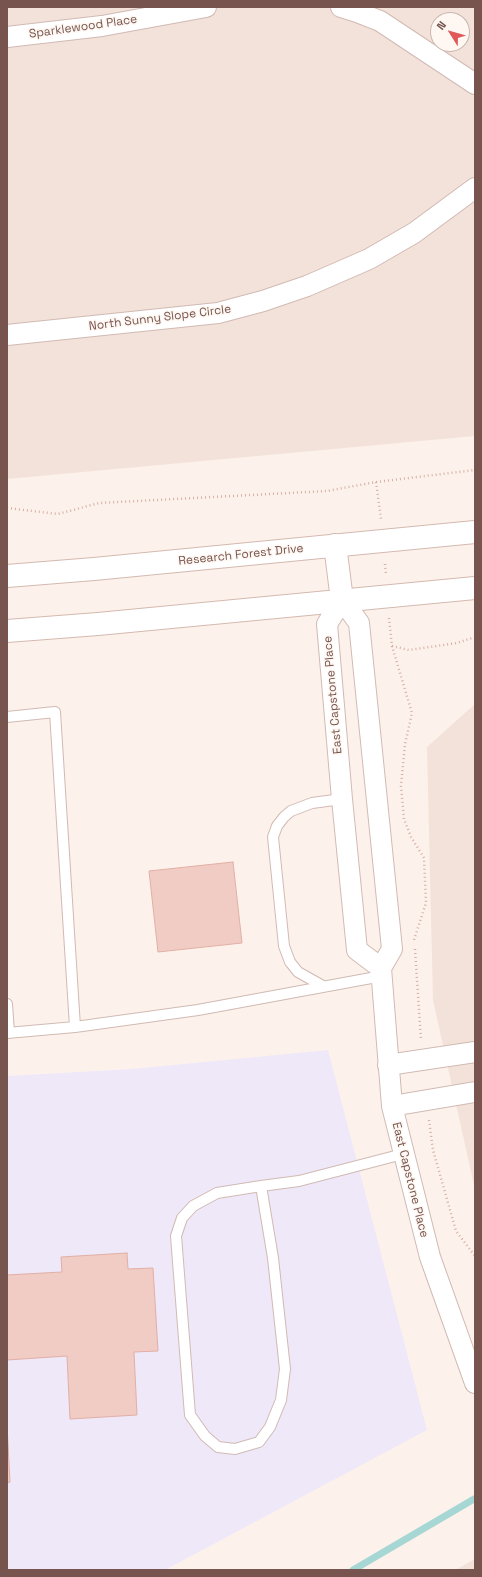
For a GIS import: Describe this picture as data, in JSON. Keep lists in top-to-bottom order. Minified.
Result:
{"streets":{"main road":["Research Forest Drive"],"street":["Sparklewood Place","North Sunny Slope Circle","East Capstone Place"]},"north":"top left"}
